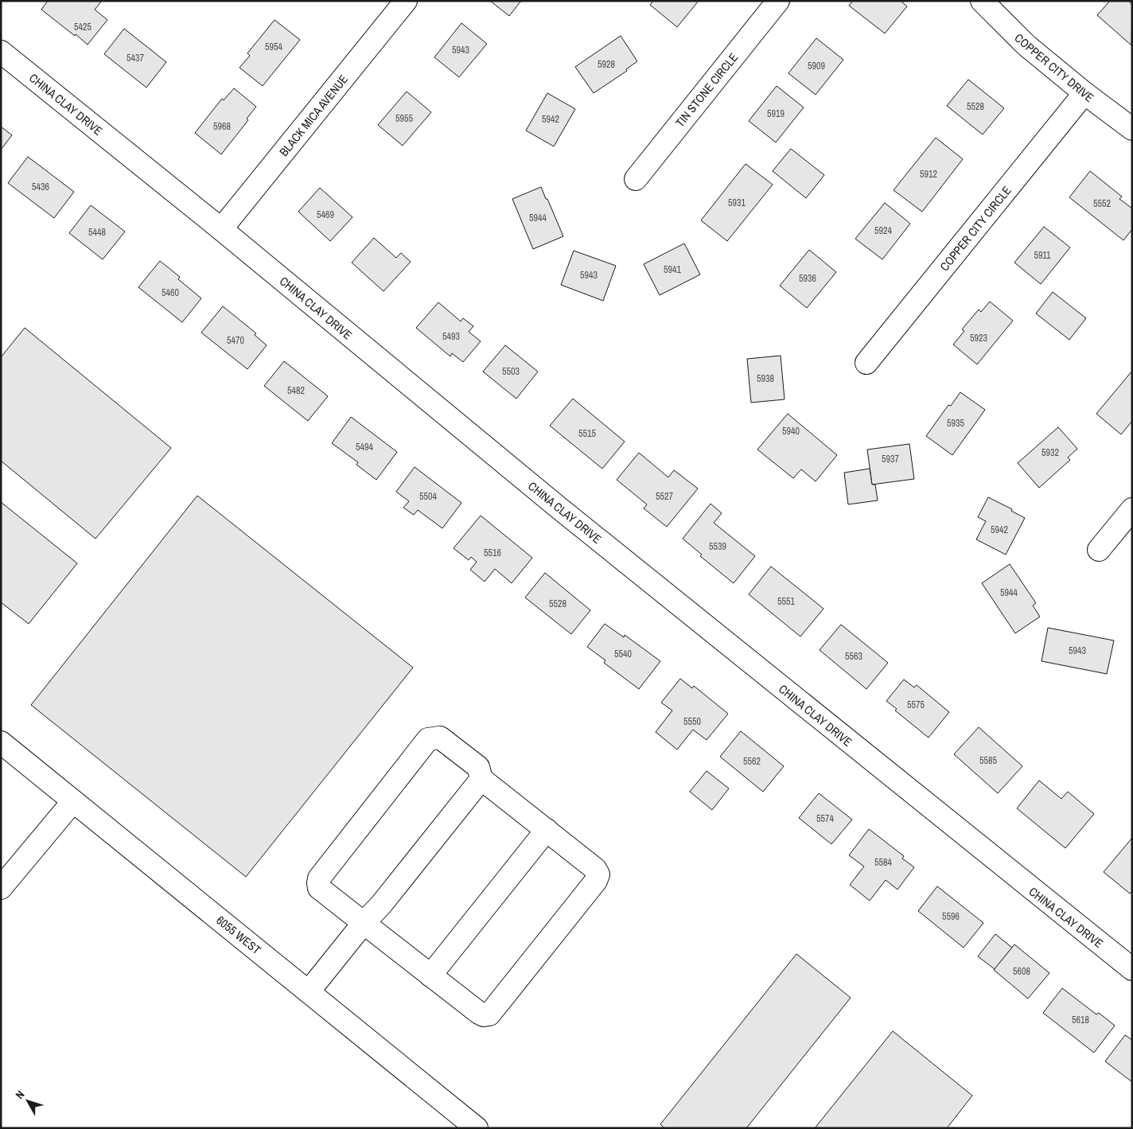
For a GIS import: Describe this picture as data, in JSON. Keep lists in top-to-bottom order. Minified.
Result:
{"streets":{"street":["COPPER CITY DRIVE","TIN STONE CIRCLE","CHINA CLAY DRIVE","BLACK MICA AVENUE","COPPER CITY CIRCLE","6055 WEST"]},"crossings":[["COPPER CITY DRIVE","COPPER CITY CIRCLE"],["CHINA CLAY DRIVE","BLACK MICA AVENUE"]],"house_numbers":["5425","5954","5943","5437","5928","5909","5528","5919","5955","5942","5968","5912","5436","5931","5552","5469","5944","5924","5448","5911","5941","5943","5936","5460","5493","5923","5470","5503","5938","5482","5935","5940","5515","5494","5932","5937","5504","5527","5942","5539","5516","5944","5551","5528","5943","5540","5563","5575","5550","5585","5562","5574","5584","5596","5608","5618"],"north":"top left"}
